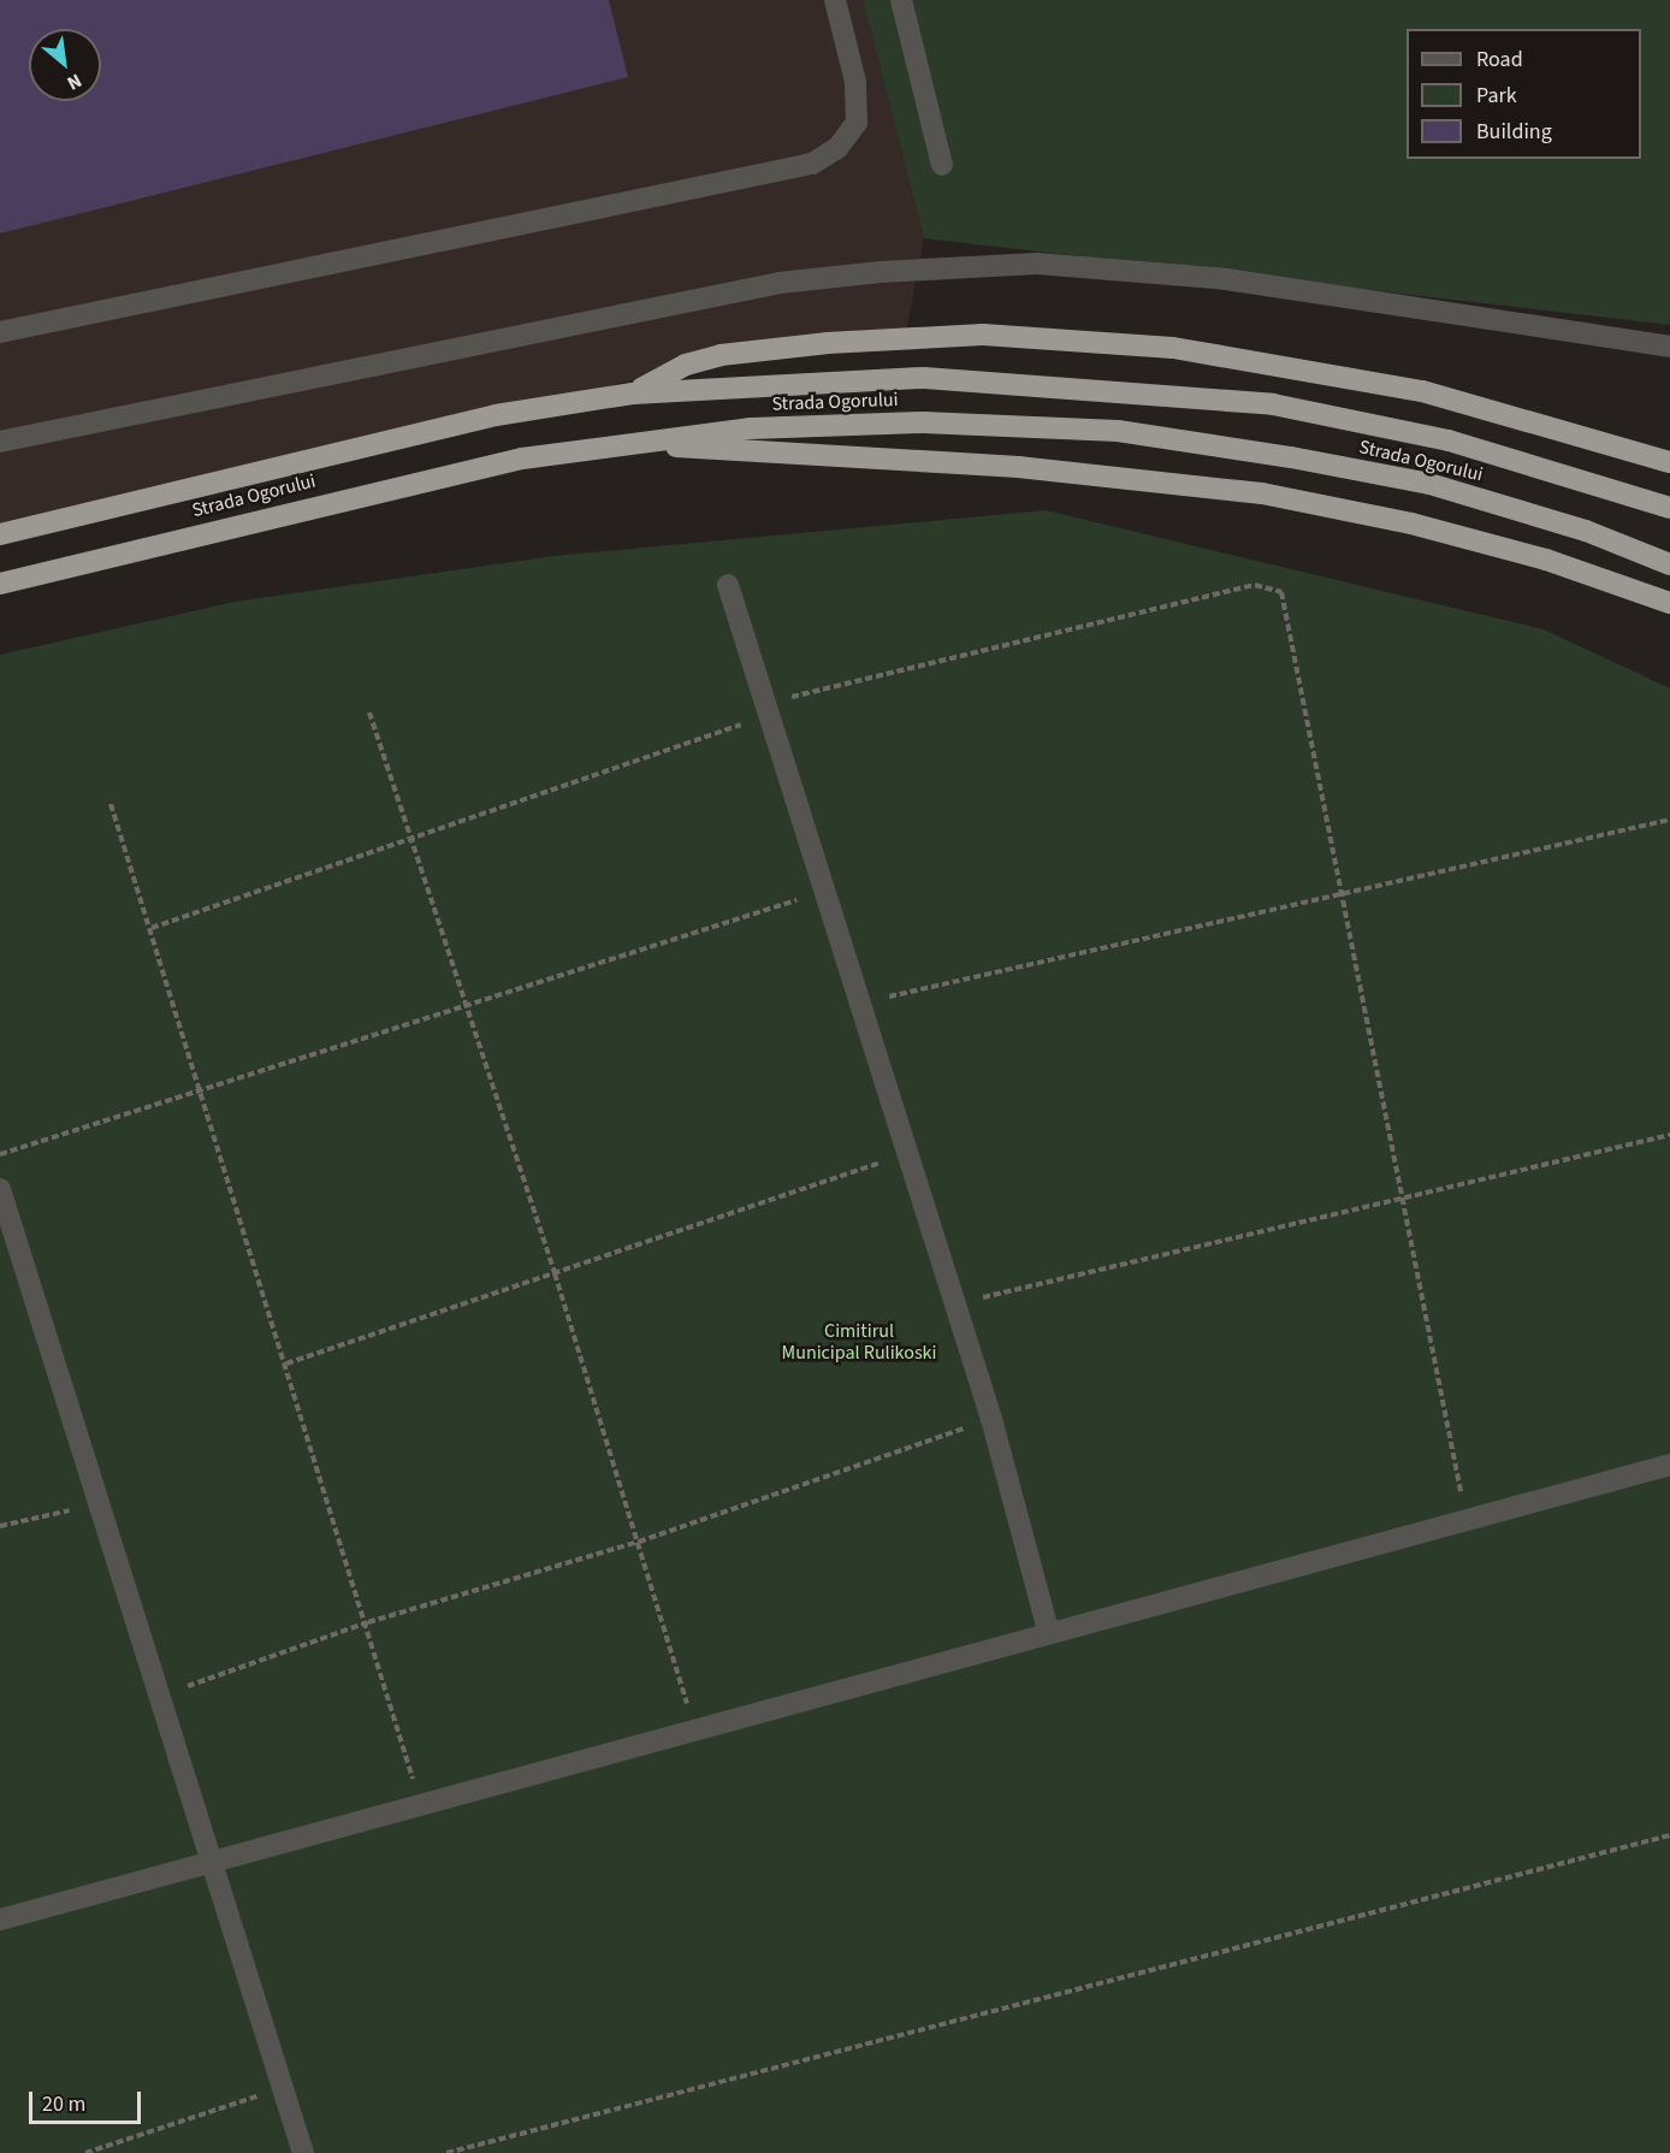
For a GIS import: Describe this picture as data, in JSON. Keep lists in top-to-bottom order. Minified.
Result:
{"streets":{"highway":["Strada Ogorului"]},"parks":["Cimitirul Municipal Rulikoski"],"legend":["Road","Park","Building"],"scale_bar":"20 m","north":"bottom right"}
